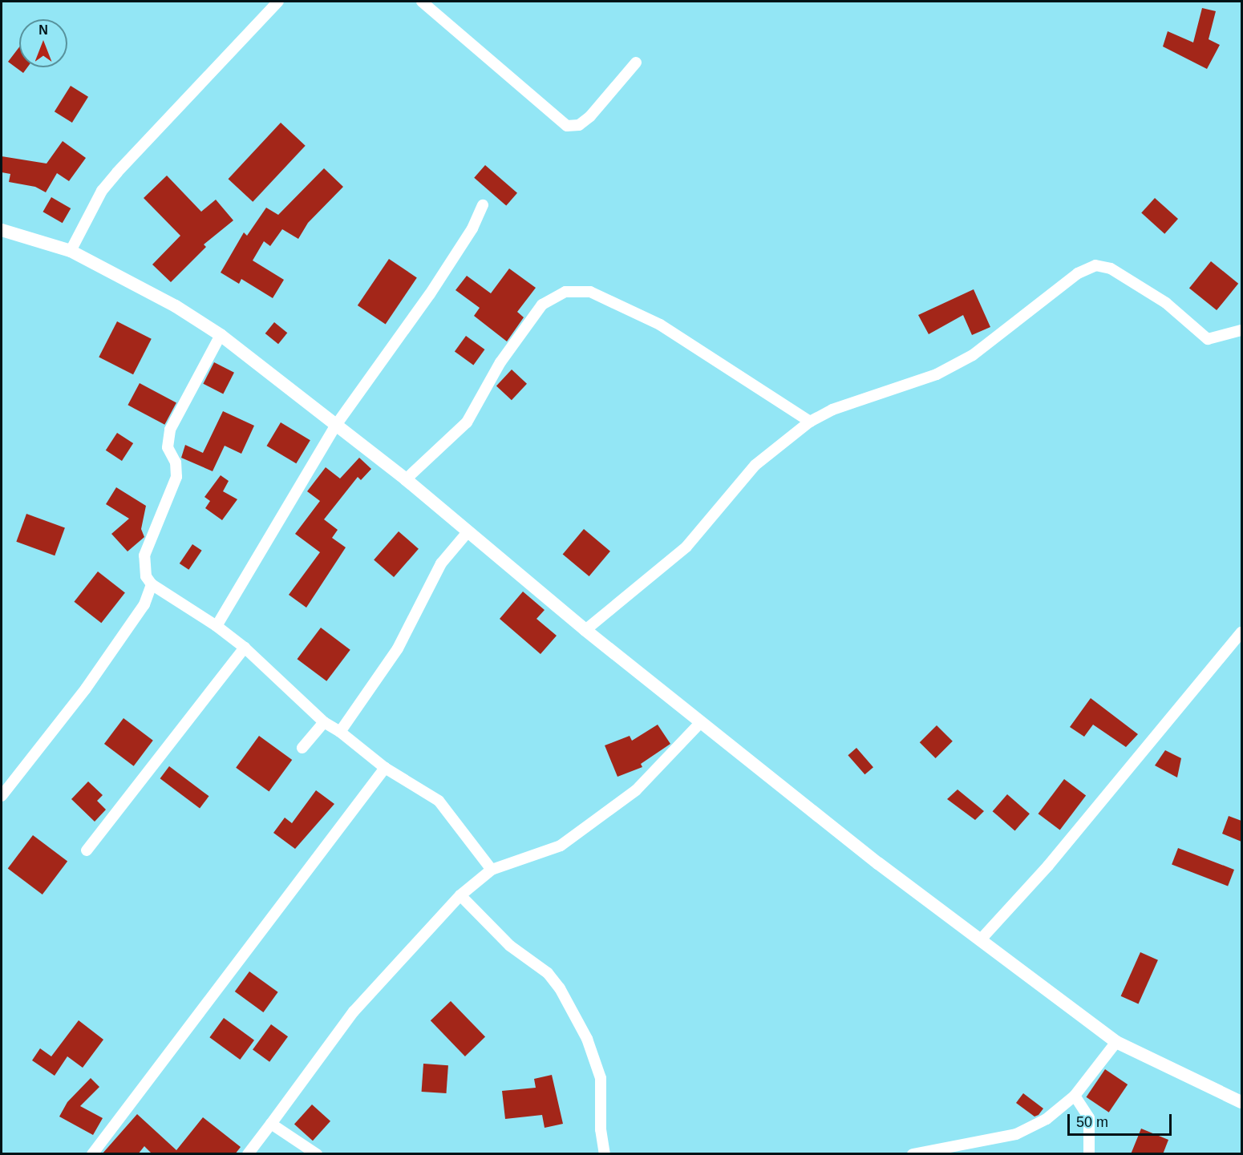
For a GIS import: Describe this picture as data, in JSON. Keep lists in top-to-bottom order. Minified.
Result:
{"scale_bar":"50 m","north":"top"}
